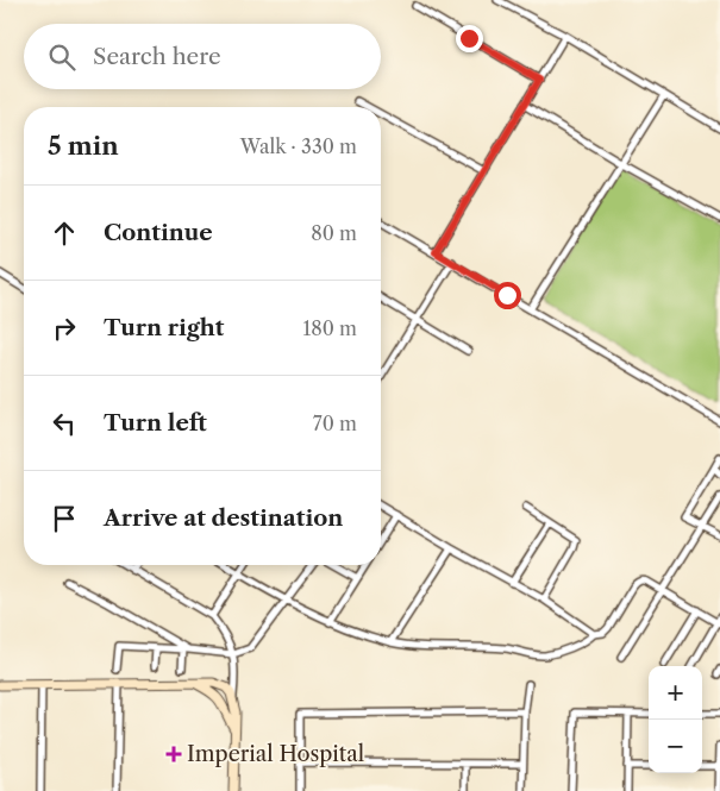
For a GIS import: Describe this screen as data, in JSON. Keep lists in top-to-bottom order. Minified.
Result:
{"places":{"health":["Imperial Hospital"]},"page":{"search":"Search here","heading":["5 min","Walk · 330 m"],"list":[["Continue","80 m"],["Turn right","180 m"],["Turn left","70 m"],"Arrive at destination"],"map_buttons":["+","−"]}}
